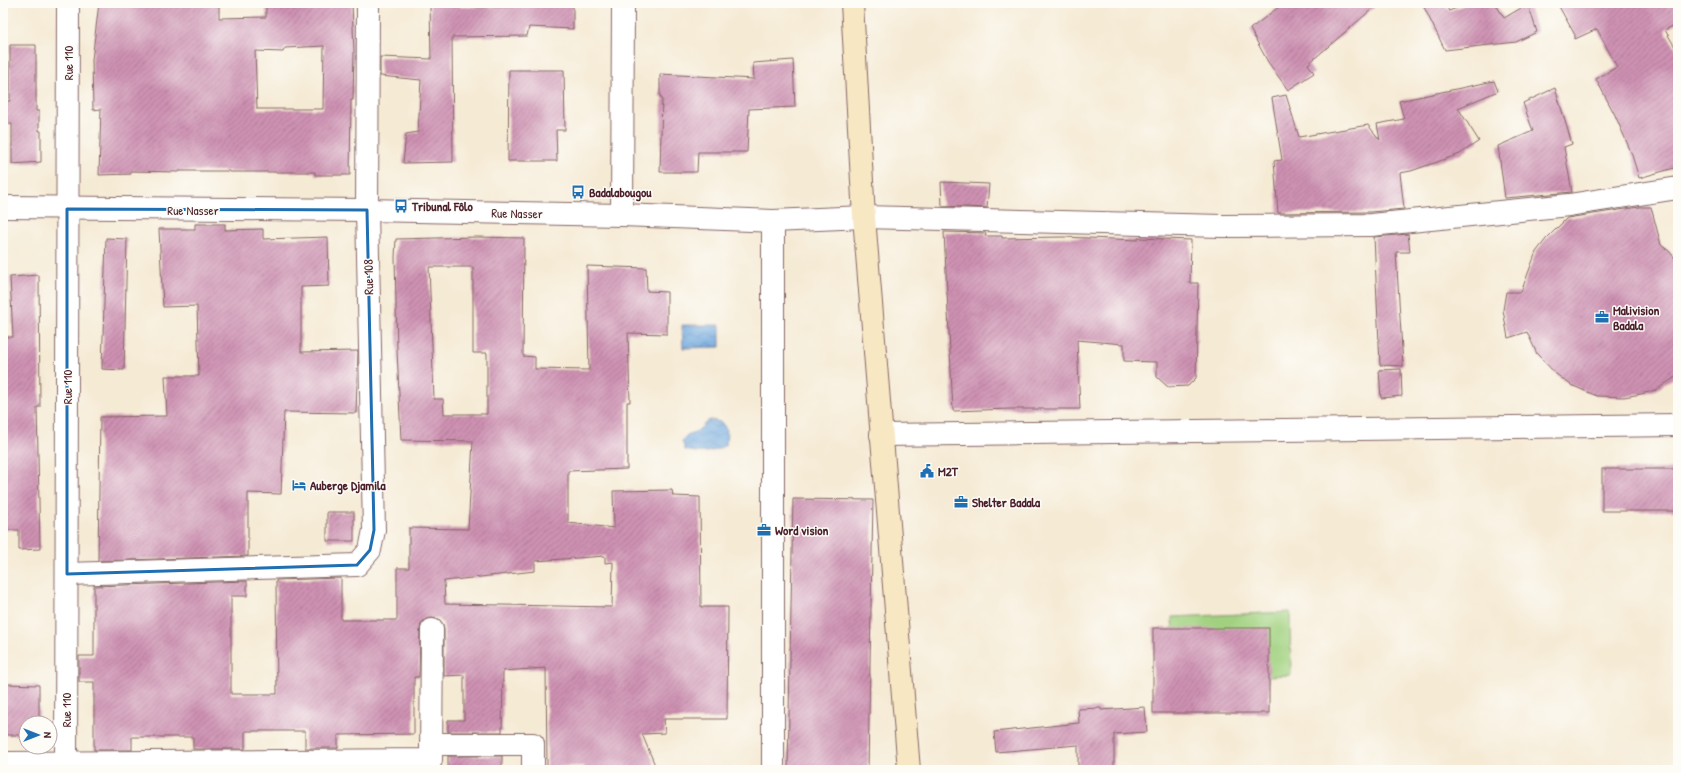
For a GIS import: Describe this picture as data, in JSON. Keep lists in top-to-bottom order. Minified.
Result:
{"streets":{"street":["Rue 110","Rue Nasser","Rue 108"]},"crossings":[["Rue 110","Rue Nasser"],["Rue 110","Rue 108"],["Rue Nasser","Rue 108"]],"places":{"bus stop":["Badalabougou","Tribunal Fôlo"],"office":["Malivision Badala","Shelter Badala","Word vision"],"public building":["M2T"],"hotel":["Auberge Djamila"]},"north":"right"}
